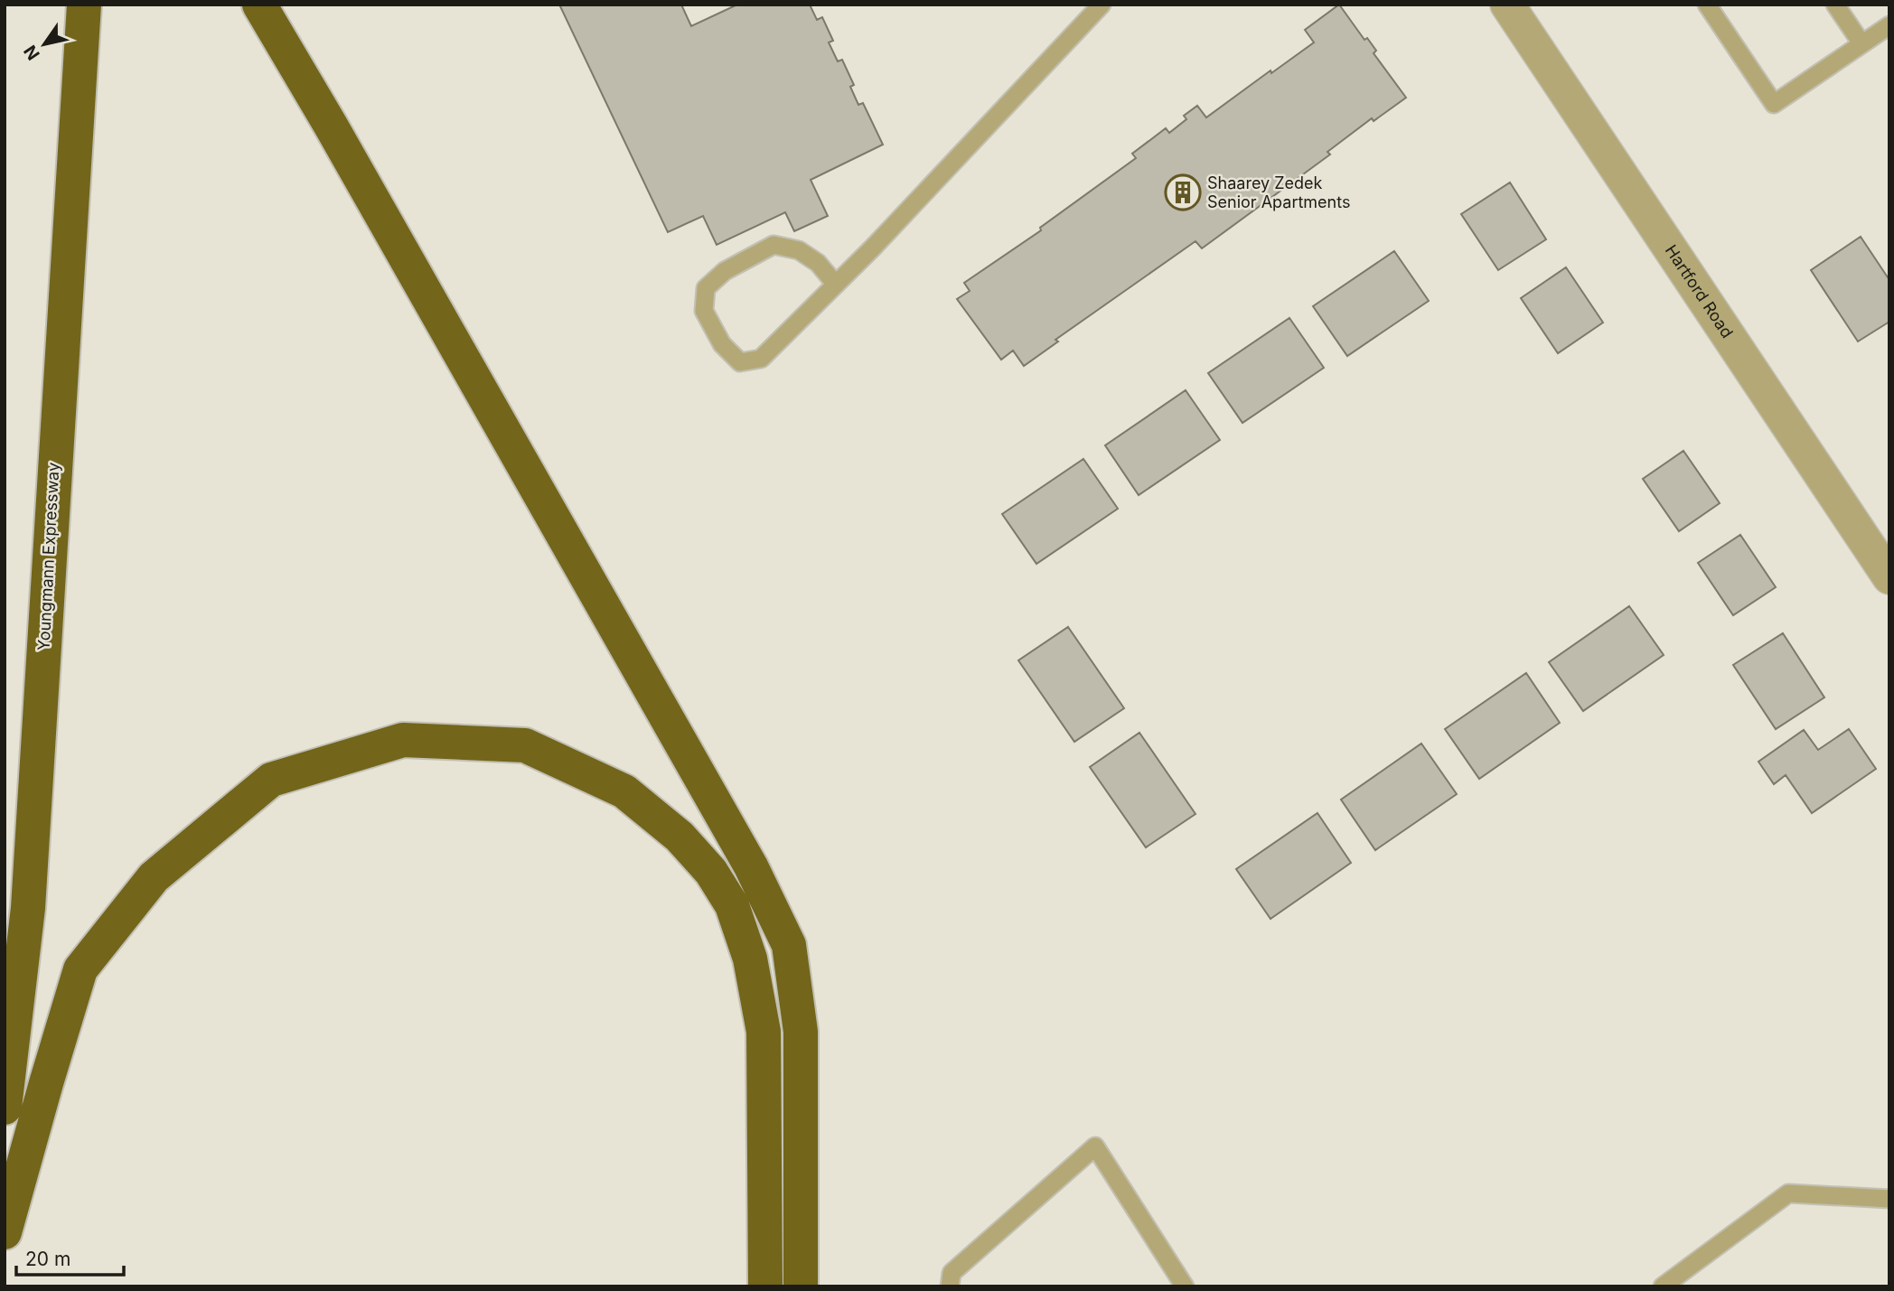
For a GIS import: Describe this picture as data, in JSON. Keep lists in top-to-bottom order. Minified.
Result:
{"streets":{"highway":["Youngmann Expressway"],"street":["Hartford Road"]},"places":{"building":["Shaarey Zedek Senior Apartments"]},"scale_bar":"20 m","north":"bottom left"}
